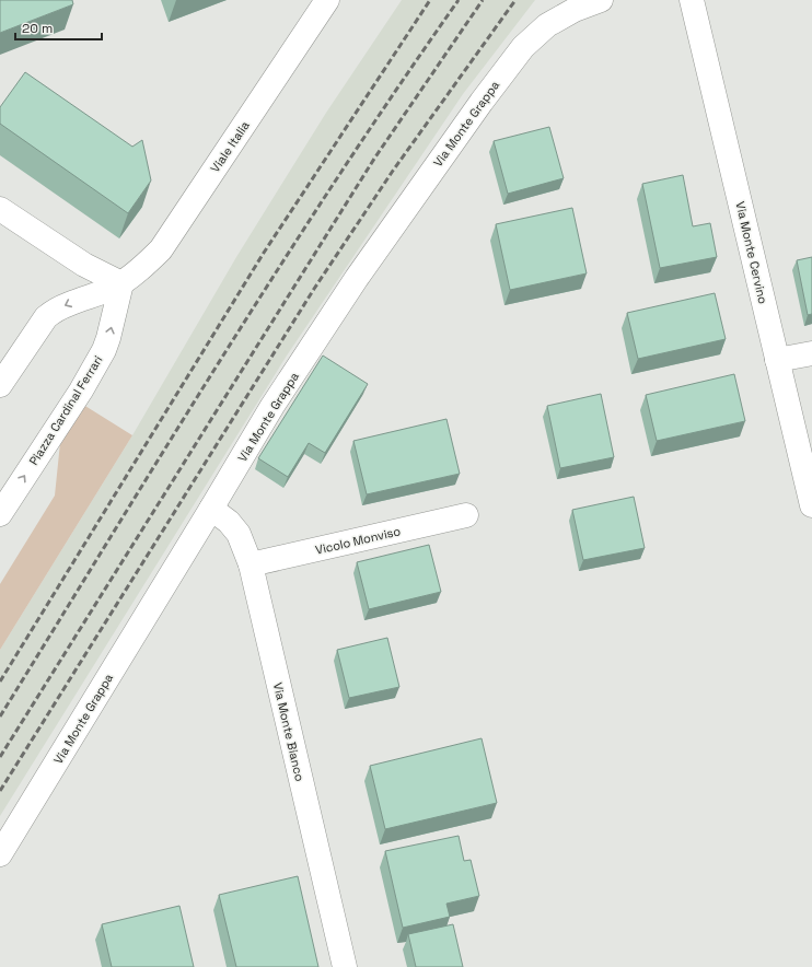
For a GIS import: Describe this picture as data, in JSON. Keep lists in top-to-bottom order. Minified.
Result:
{"streets":{"street":["Via Monte Grappa","Viale Italia","Via Monte Cervino","Piazza Cardinal Ferrari","Vicolo Monviso","Via Monte Bianco"]},"crossings":[["Via Monte Grappa","Via Monte Bianco"],["Viale Italia","Piazza Cardinal Ferrari"],["Vicolo Monviso","Via Monte Bianco"]],"one_way":["Piazza Cardinal Ferrari"],"scale_bar":"20 m"}
